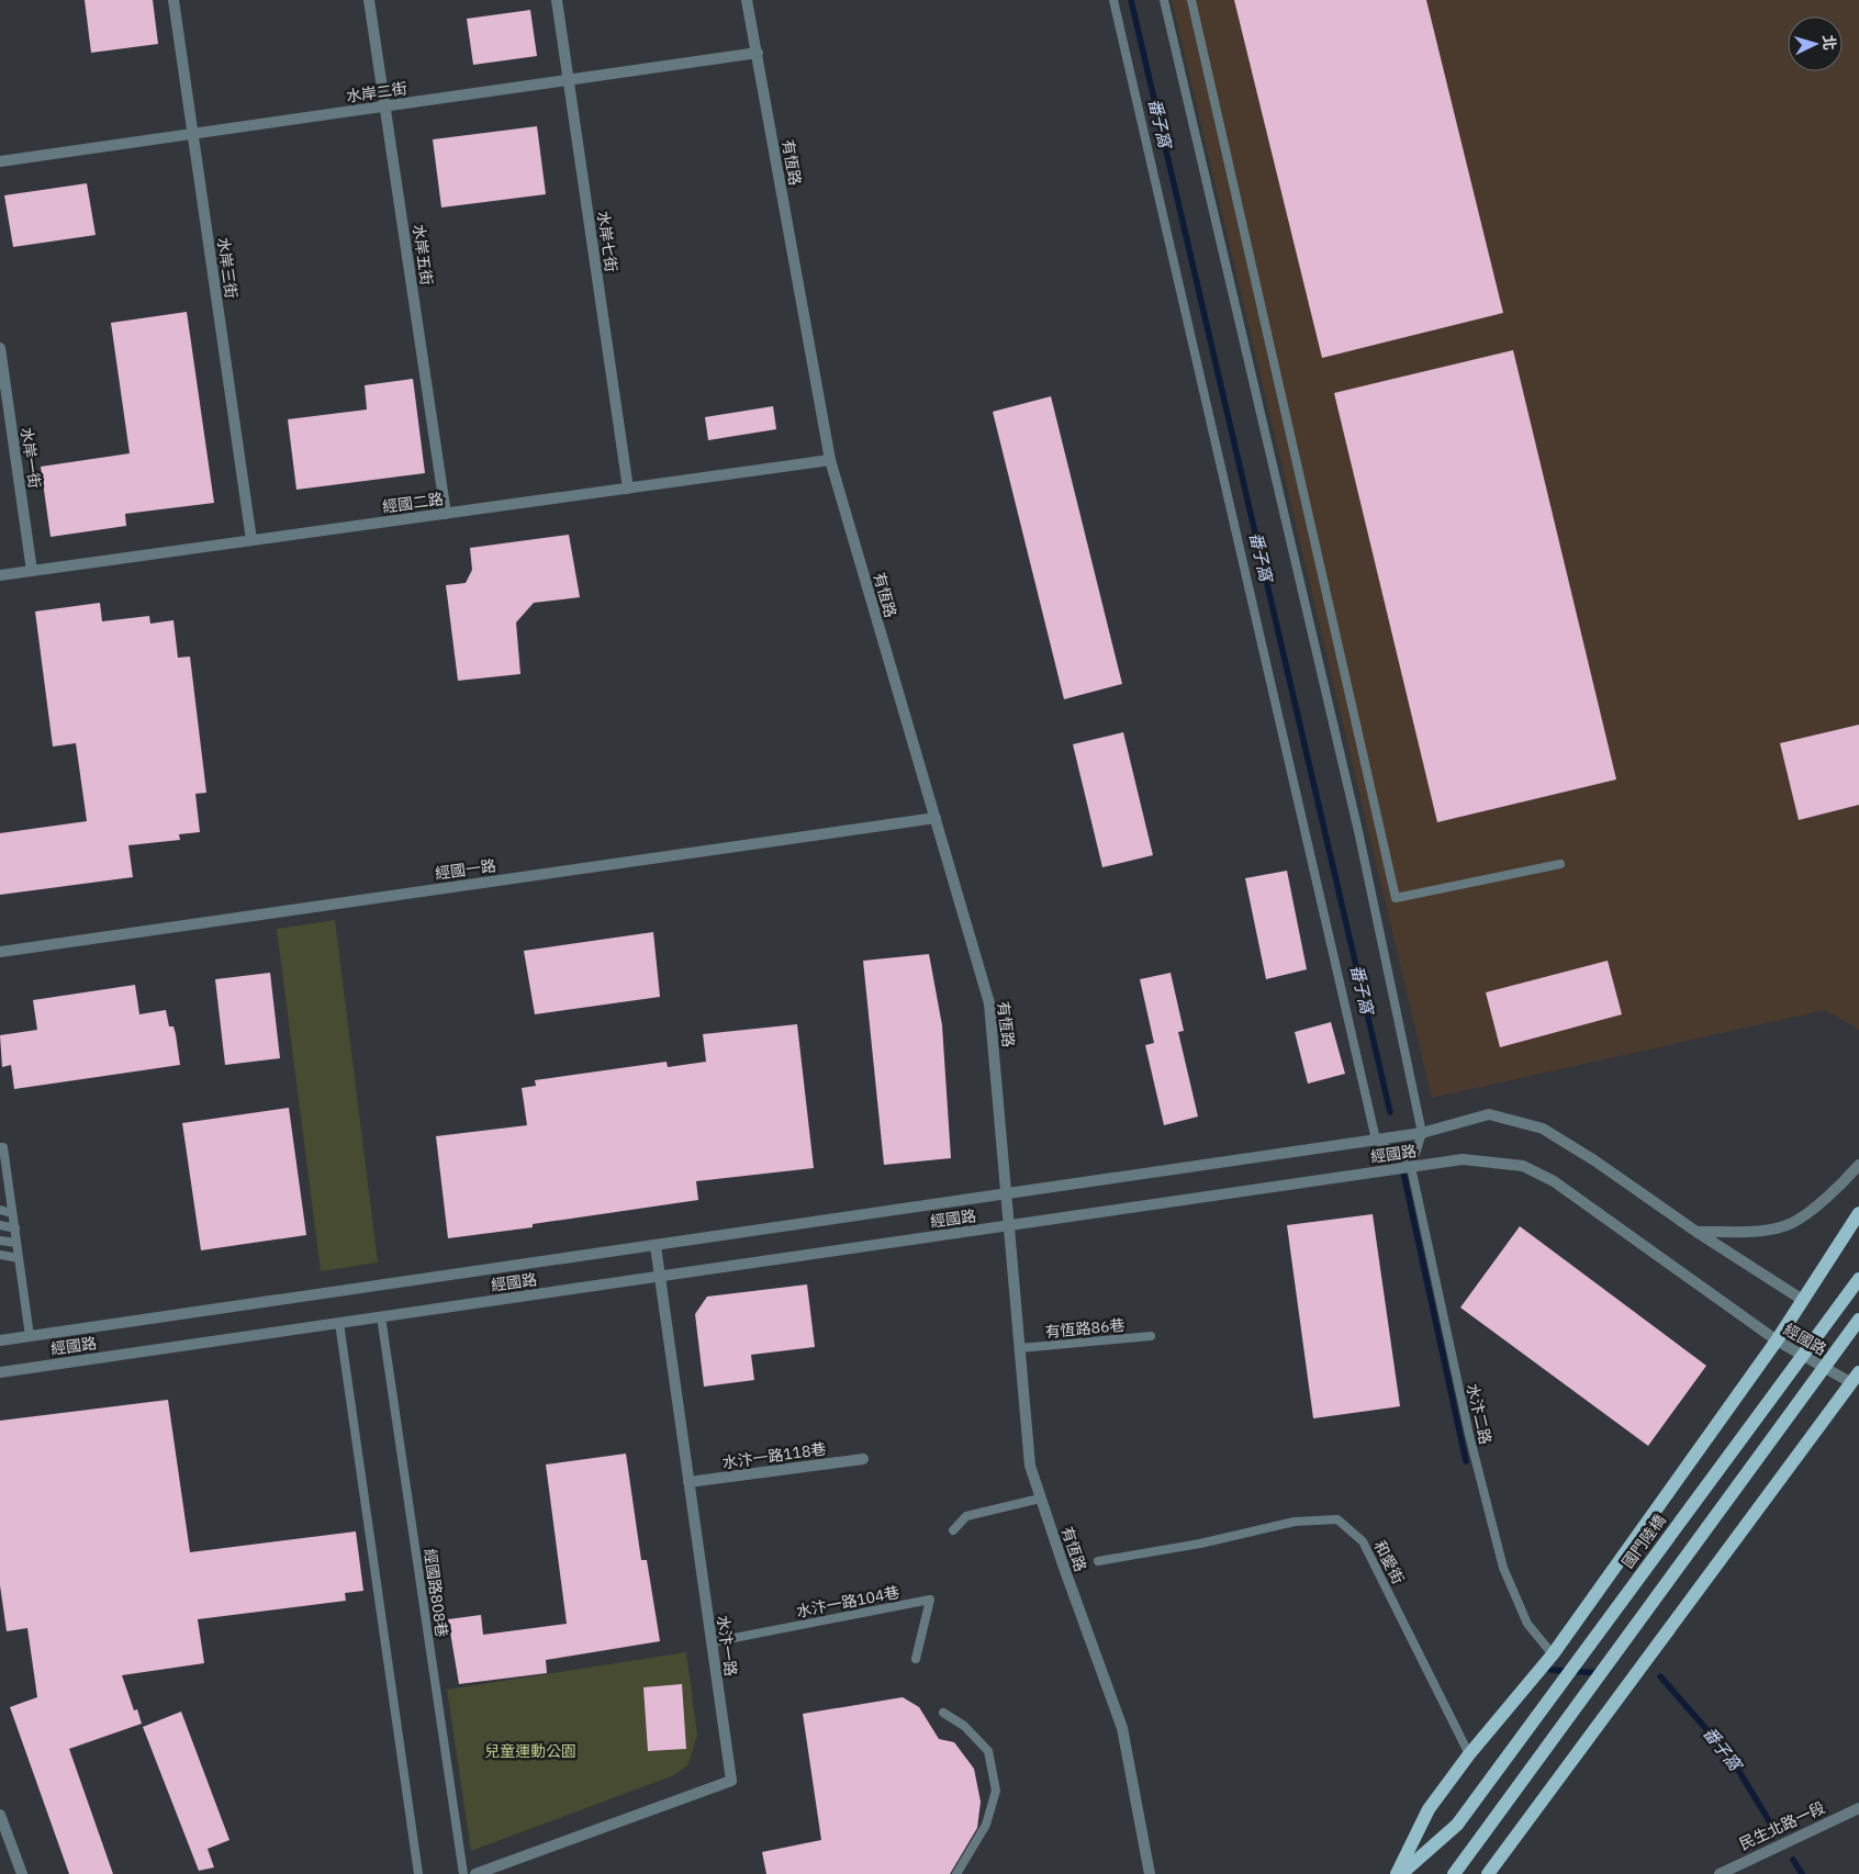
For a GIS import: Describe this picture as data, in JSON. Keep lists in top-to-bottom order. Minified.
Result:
{"streets":{"main road":["國門陸橋"],"street":["水岸二街","有恆路","水岸七街","水岸五街","水岸三街","水岸一街","經國二路","經國一路","經國路","水汴一路118巷","水汴一路","民生北路一段"],"lane":["有恆路86巷","水汴二路","和愛街","經國路808巷","水汴一路104巷"]},"crossings":[["水岸二街","有恆路"],["水岸二街","水岸七街"],["水岸二街","水岸五街"],["水岸二街","水岸三街"],["有恆路","經國二路"],["有恆路","經國一路"],["有恆路","經國路"],["有恆路","有恆路86巷"],["水岸七街","經國二路"],["水岸五街","經國二路"],["水岸三街","經國二路"],["水岸一街","經國二路"],["經國路","水汴二路"],["經國路","經國路808巷"],["經國路","水汴一路"],["水汴一路118巷","水汴一路"],["水汴一路104巷","水汴一路"]],"water":["番子窩"],"parks":["兒童運動公園"],"north":"right"}
